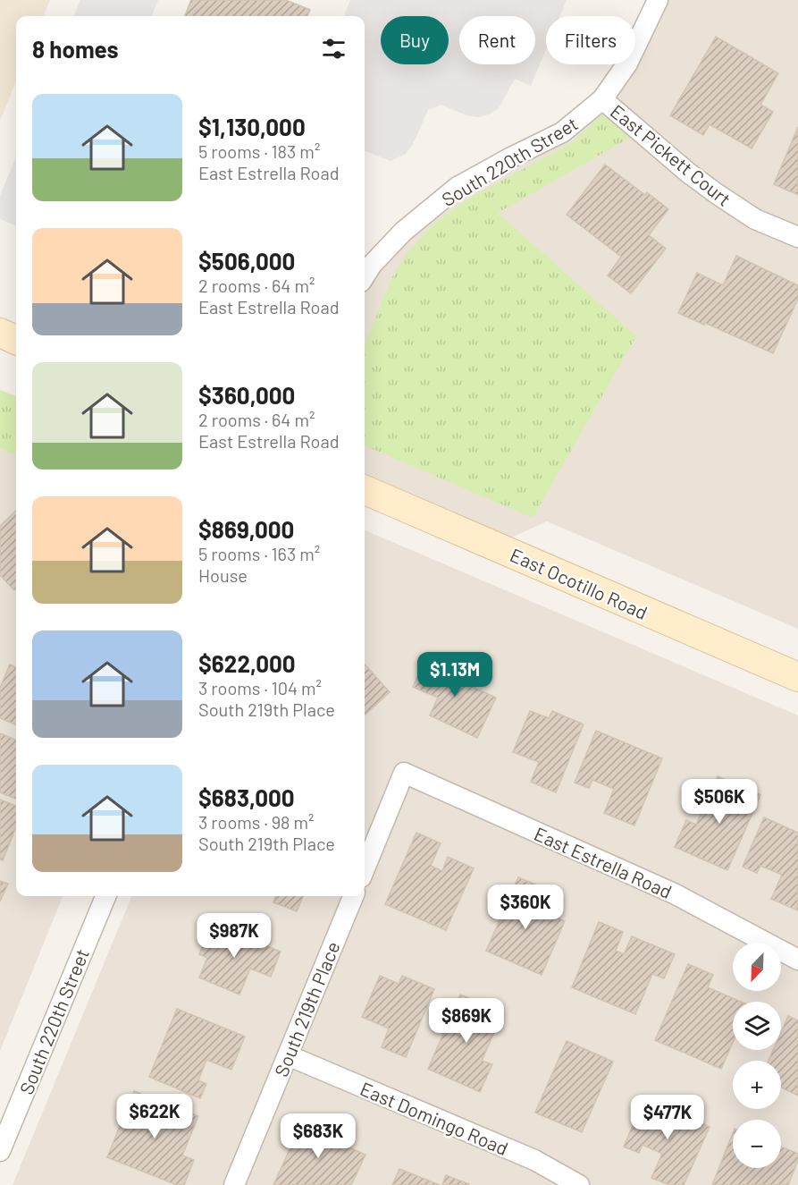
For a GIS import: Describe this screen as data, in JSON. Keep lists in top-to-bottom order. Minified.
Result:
{"streets":{"main road":["East Ocotillo Road"],"street":["East Pickett Court","South 220th Street","East Estrella Road","South 219th Place","East Domingo Road"]},"crossings":[["East Pickett Court","South 220th Street"],["South 219th Place","East Domingo Road"]],"north":"bottom left","page":{"chip":["Buy","Rent","Filters"],"heading":"8 homes","list":[{"name":"$1,130,000","note":"5 rooms · 183 m² · East Estrella Road"},{"name":"$506,000","note":"2 rooms · 64 m² · East Estrella Road"},{"name":"$360,000","note":"2 rooms · 64 m² · East Estrella Road"},{"name":"$869,000","note":"5 rooms · 163 m² · House"},{"name":"$622,000","note":"3 rooms · 104 m² · South 219th Place"},{"name":"$683,000","note":"3 rooms · 98 m² · South 219th Place"}],"price":["$1.13M","$506K","$360K","$987K","$869K","$622K","$477K","$683K"],"map_buttons":["+","−"]}}
